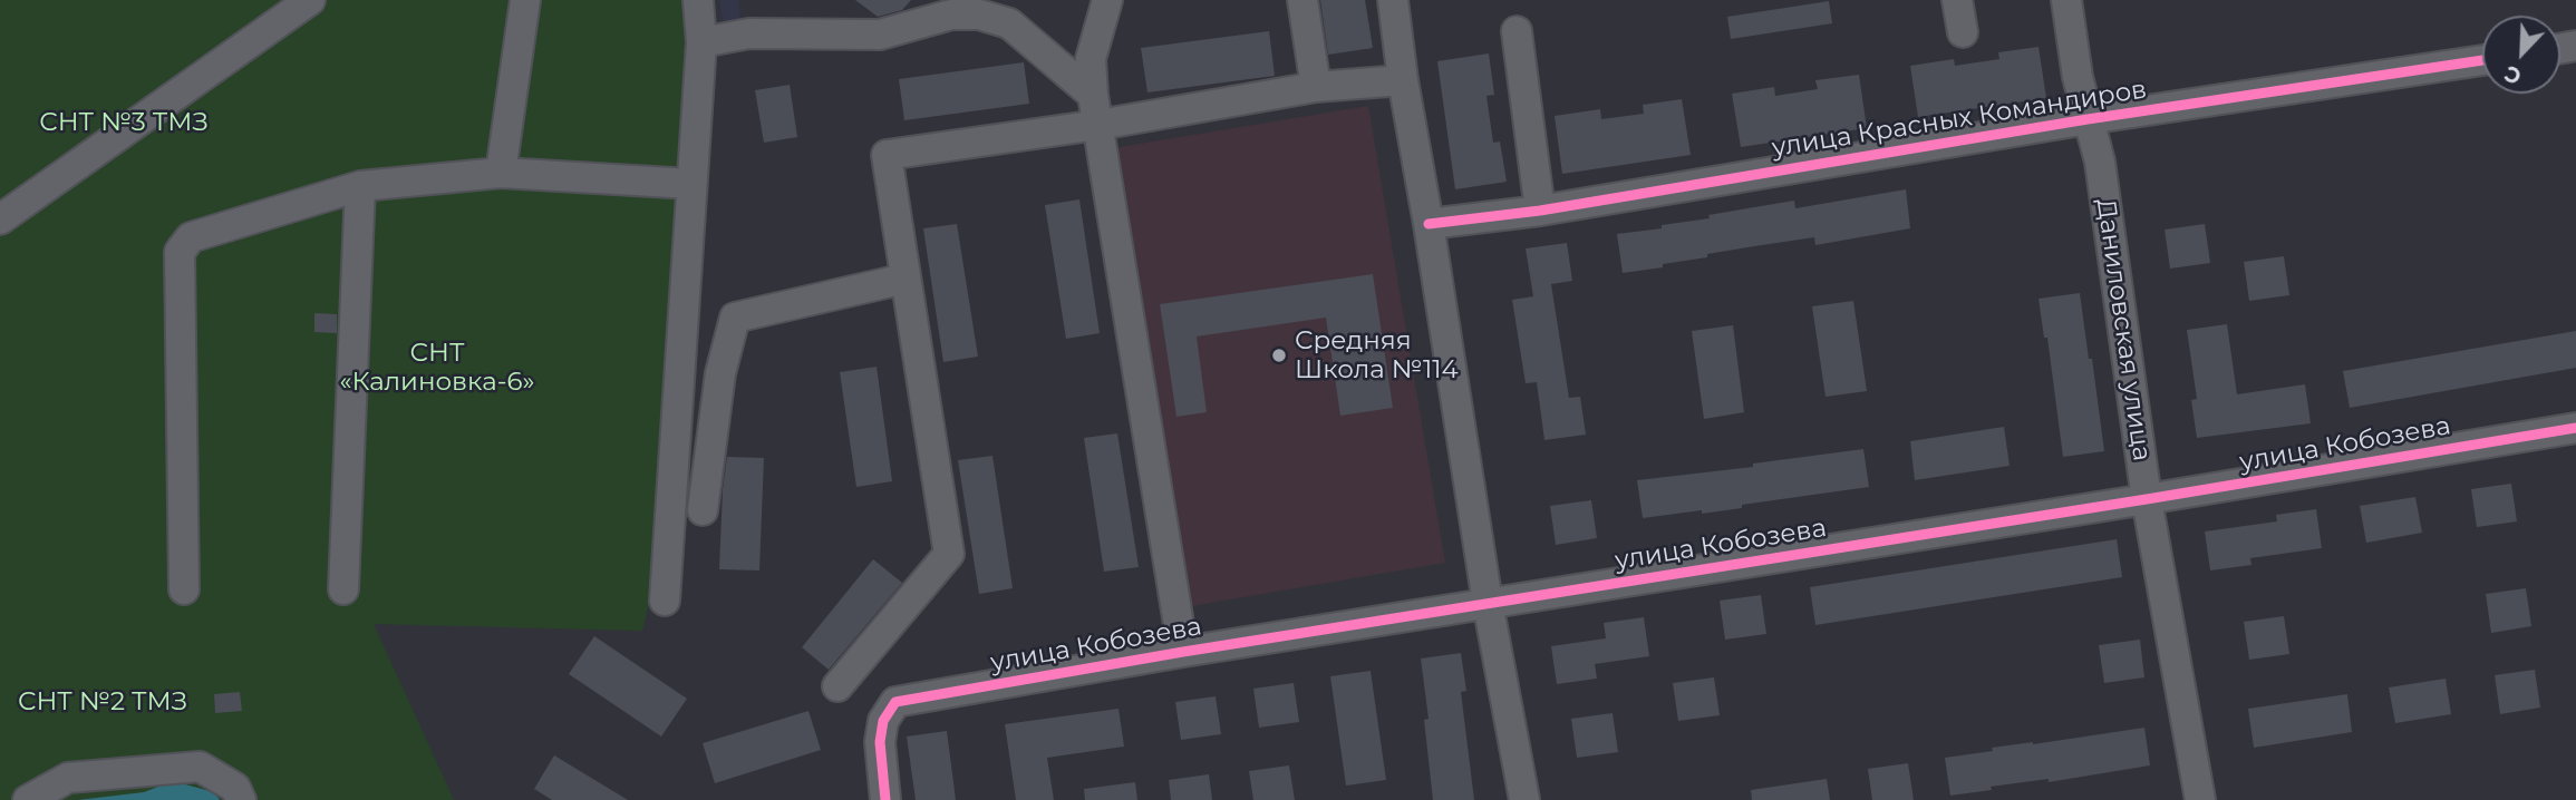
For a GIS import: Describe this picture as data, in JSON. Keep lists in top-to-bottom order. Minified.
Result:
{"streets":{"street":["улица Красных Командиров","Даниловская улица","улица Кобозева"]},"crossings":[["улица Красных Командиров","Даниловская улица"],["Даниловская улица","улица Кобозева"]],"parks":["СНТ №3 ТМЗ","СНТ «Калиновка-6»","СНТ №2 ТМЗ"],"places":["Средняя Школа №114"],"north":"bottom left"}
